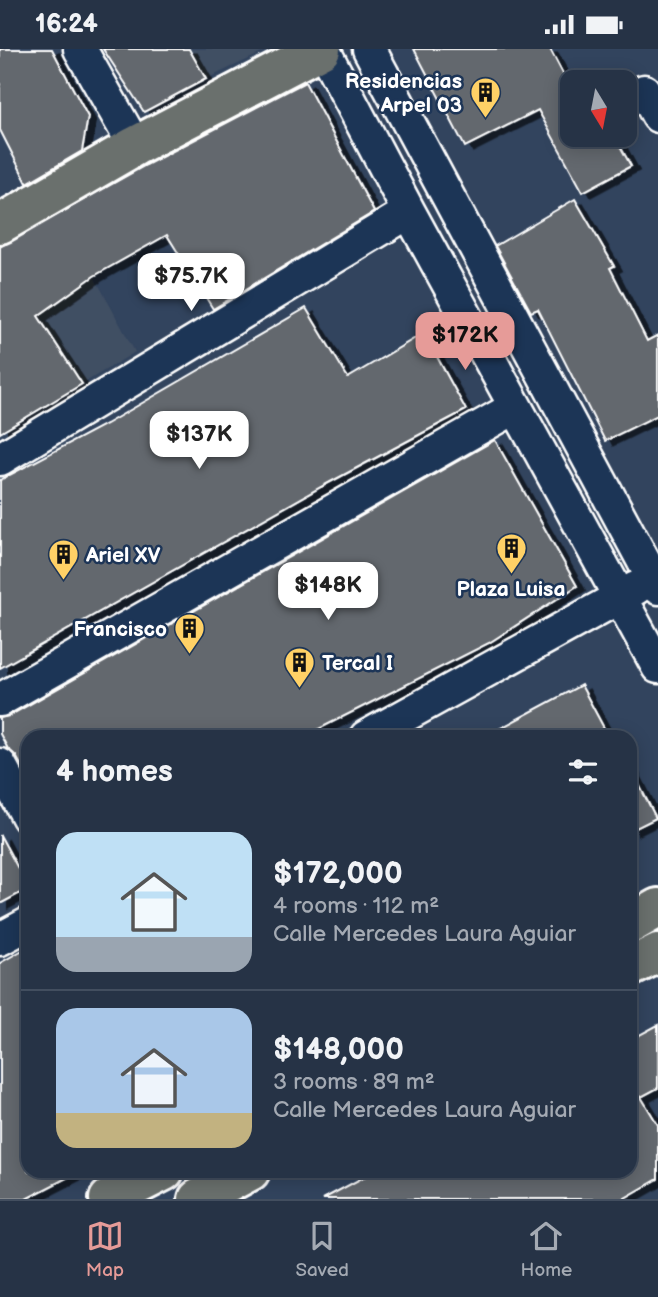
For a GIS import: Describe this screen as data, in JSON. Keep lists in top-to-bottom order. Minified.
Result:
{"places":{"building":["Residencias Arpel 03","Plaza Luisa","Ariel XV","Francisco","Tercal I"]},"north":"bottom","page":{"status":"16:24","price":["$75.7K","$172K","$137K","$148K"],"heading":"4 homes","list":[{"name":"$172,000","note":"4 rooms · 112 m² · Calle Mercedes Laura Aguiar"},{"name":"$148,000","note":"3 rooms · 89 m² · Calle Mercedes Laura Aguiar"}],"tabs":["Map","Saved","Home"]}}
